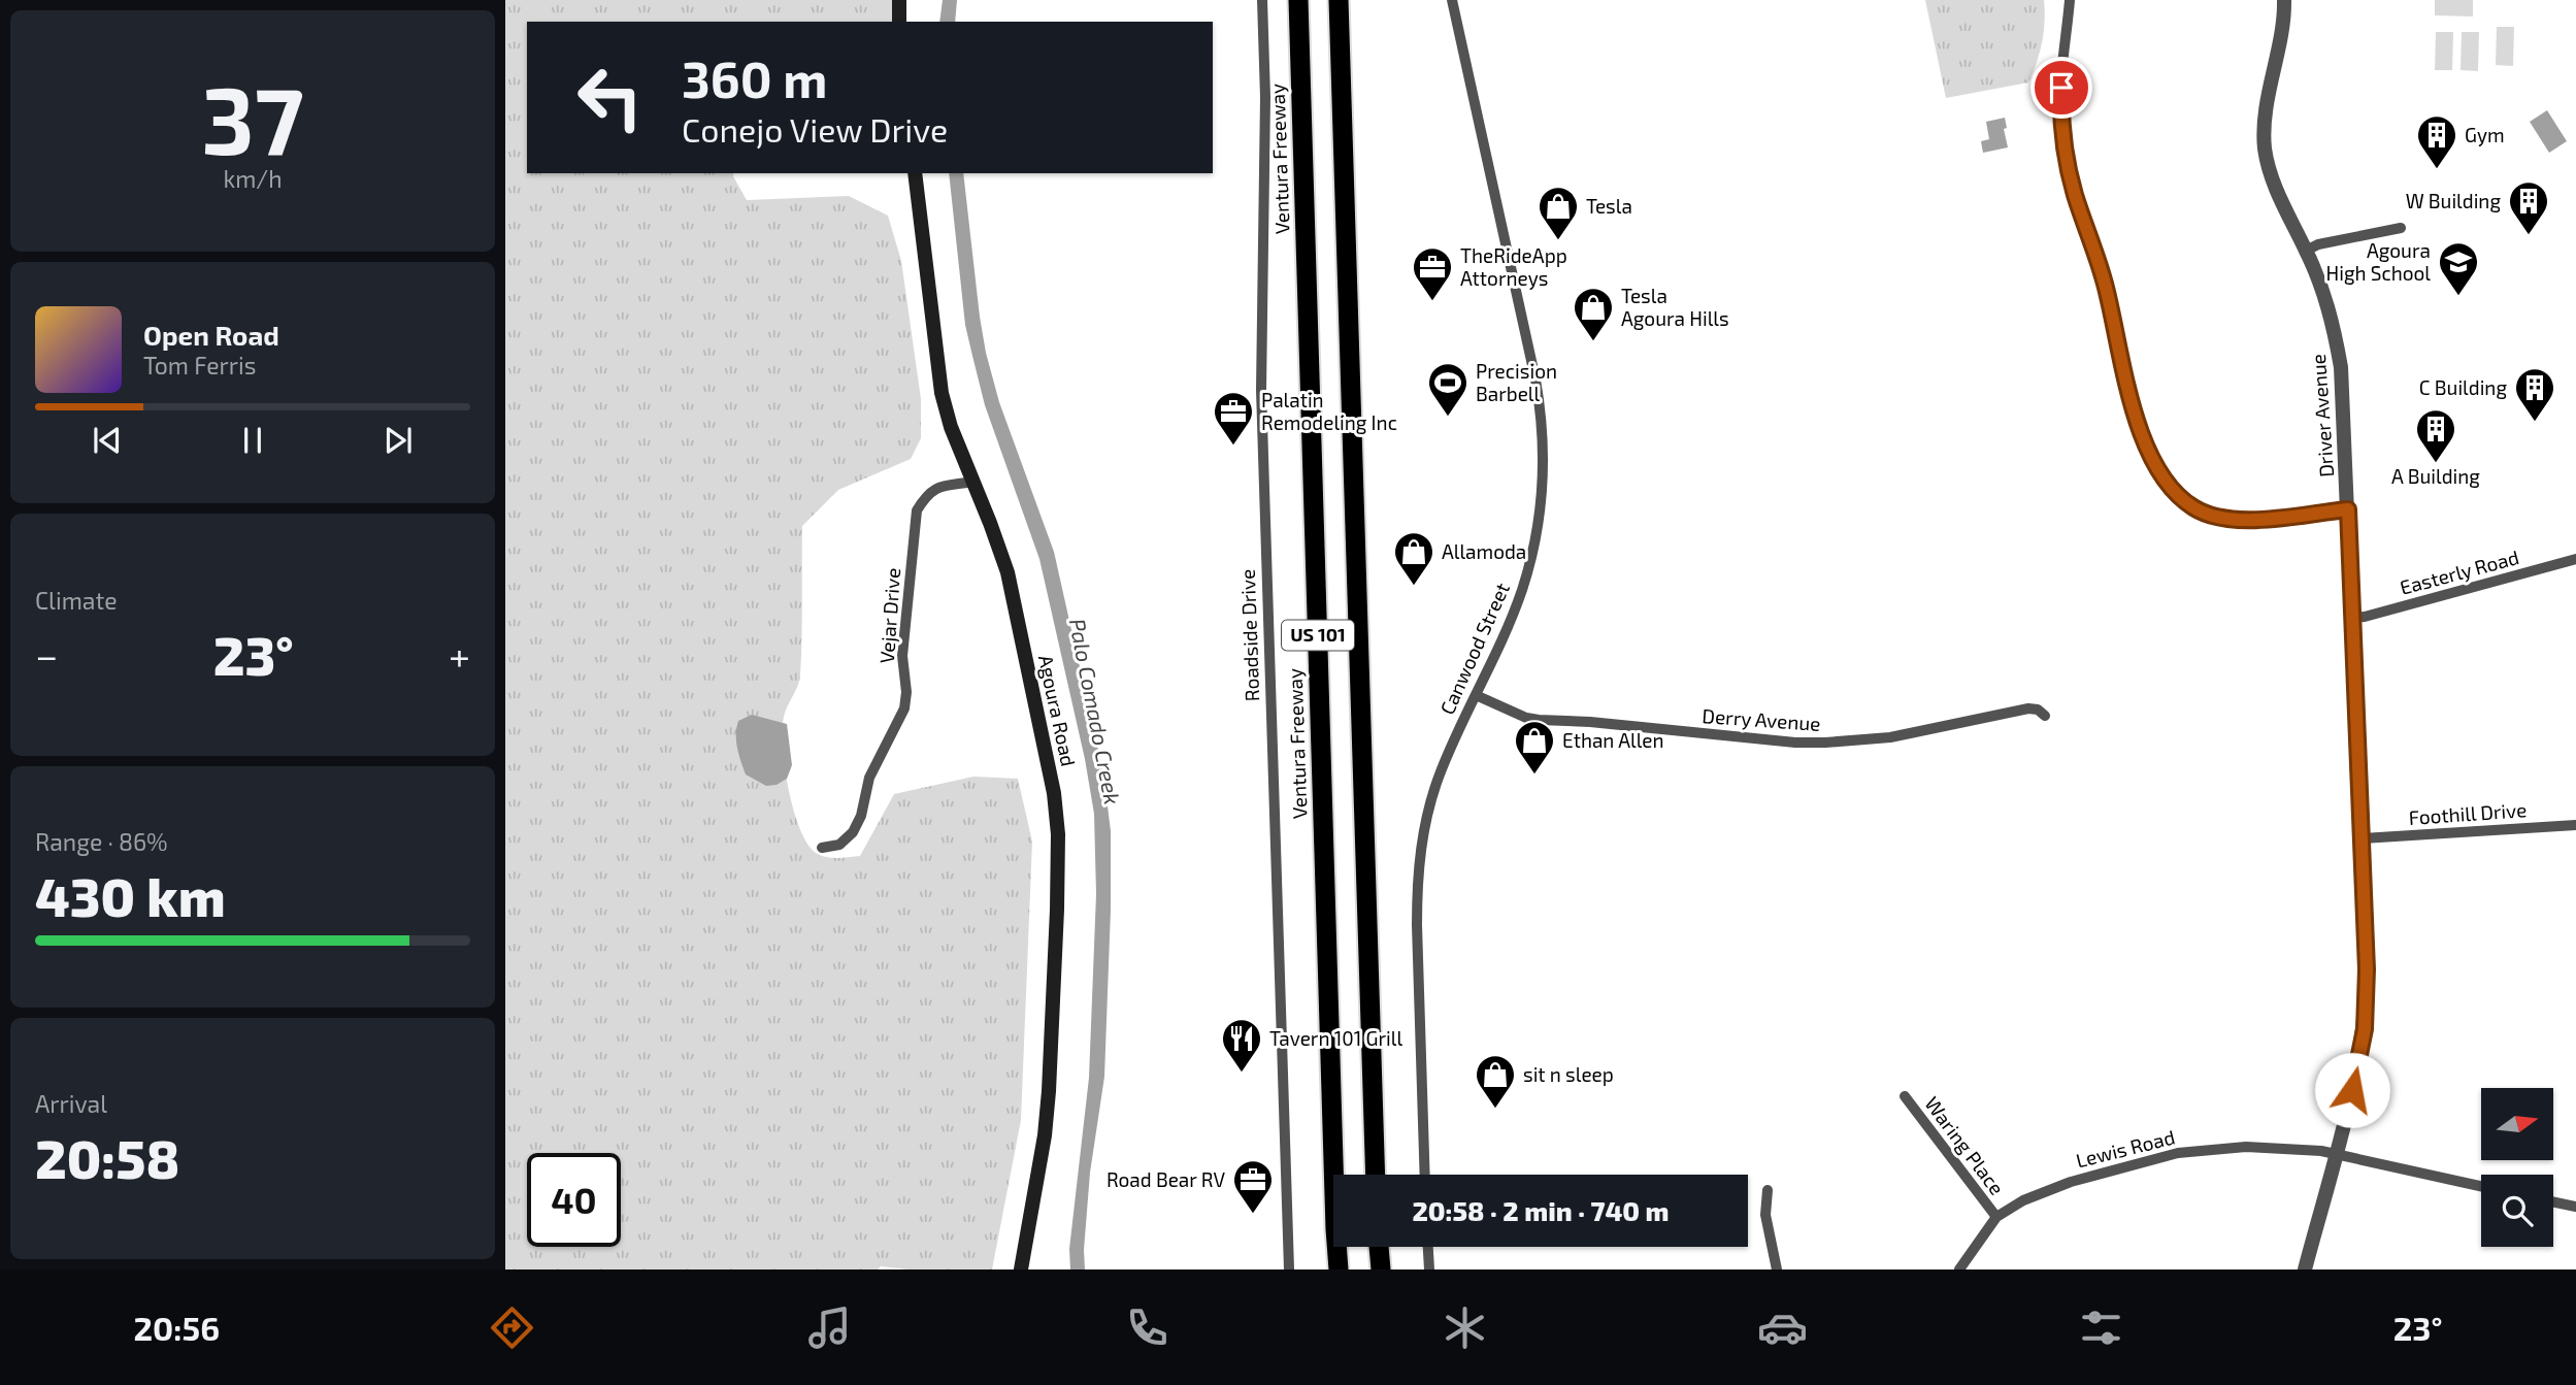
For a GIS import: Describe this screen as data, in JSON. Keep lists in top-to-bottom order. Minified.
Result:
{"streets":{"highway":["Ventura Freeway","US 101"],"main road":["Agoura Road"],"street":["Driver Avenue","Easterly Road","Vejar Drive","Roadside Drive","Canwood Street","Derry Avenue","Foothill Drive","Waring Place","Lewis Road"]},"crossings":[["Driver Avenue","Easterly Road"],["Driver Avenue","Foothill Drive"],["Driver Avenue","Lewis Road"],["Vejar Drive","Agoura Road"],["Canwood Street","Derry Avenue"],["Waring Place","Lewis Road"]],"water":["Palo Comado Creek"],"places":{"building":["Gym","W Building","C Building","A Building"],"shop":["Tesla","Tesla Agoura Hills","Allamoda","Ethan Allen","sit n sleep"],"school or university":["Agoura High School"],"office":["TheRideApp Attorneys","Palatin Remodeling Inc","Road Bear RV"],"sports":["Precision Barbell"],"restaurant":["Tavern 101 Grill"]},"north":"right","page":{"tile":[["37","km/h"],"Climate",["Range · 86%","430 km"],["Arrival","20:58"]],"turn":["360 m","Conejo View Drive"],"song":["Open Road","Tom Ferris"],"heat":["−","23°","+"],"limit":"40","trip":"20:58 · 2 min · 740 m","tabs":["20:56","23°"]}}
